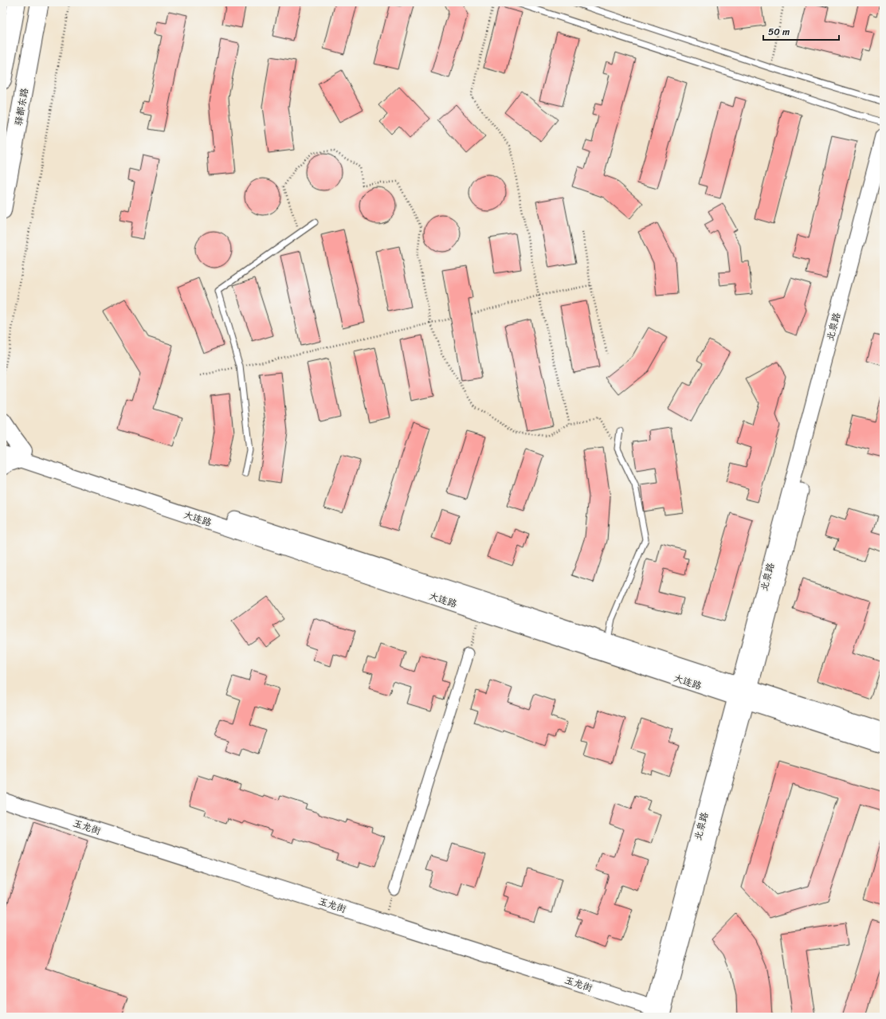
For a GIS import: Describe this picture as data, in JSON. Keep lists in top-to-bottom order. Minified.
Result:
{"streets":{"highway":["驿都东路"],"street":["北泉路","大连路","玉龙街"]},"crossings":[["北泉路","大连路"],["北泉路","玉龙街"]],"scale_bar":"50 m"}
